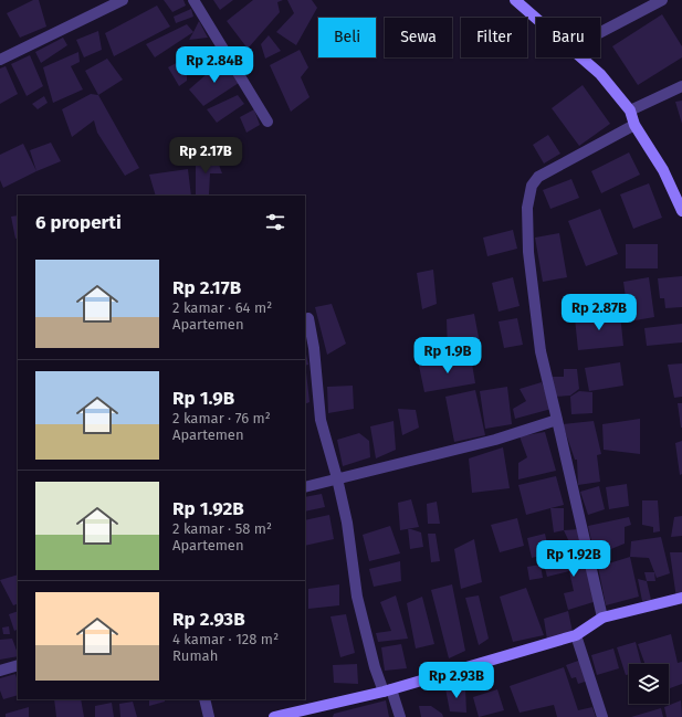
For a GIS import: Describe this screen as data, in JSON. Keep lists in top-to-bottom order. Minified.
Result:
{"page":{"chip":["Beli","Sewa","Filter","Baru"],"price":["Rp 2.84B","Rp 2.17B","Rp 2.87B","Rp 1.9B","Rp 1.92B","Rp 2.93B"],"heading":"6 properti","list":[{"name":"Rp 2.17B","note":"2 kamar · 64 m² · Apartemen"},{"name":"Rp 1.9B","note":"2 kamar · 76 m² · Apartemen"},{"name":"Rp 1.92B","note":"2 kamar · 58 m² · Apartemen"},{"name":"Rp 2.93B","note":"4 kamar · 128 m² · Rumah"}]}}
